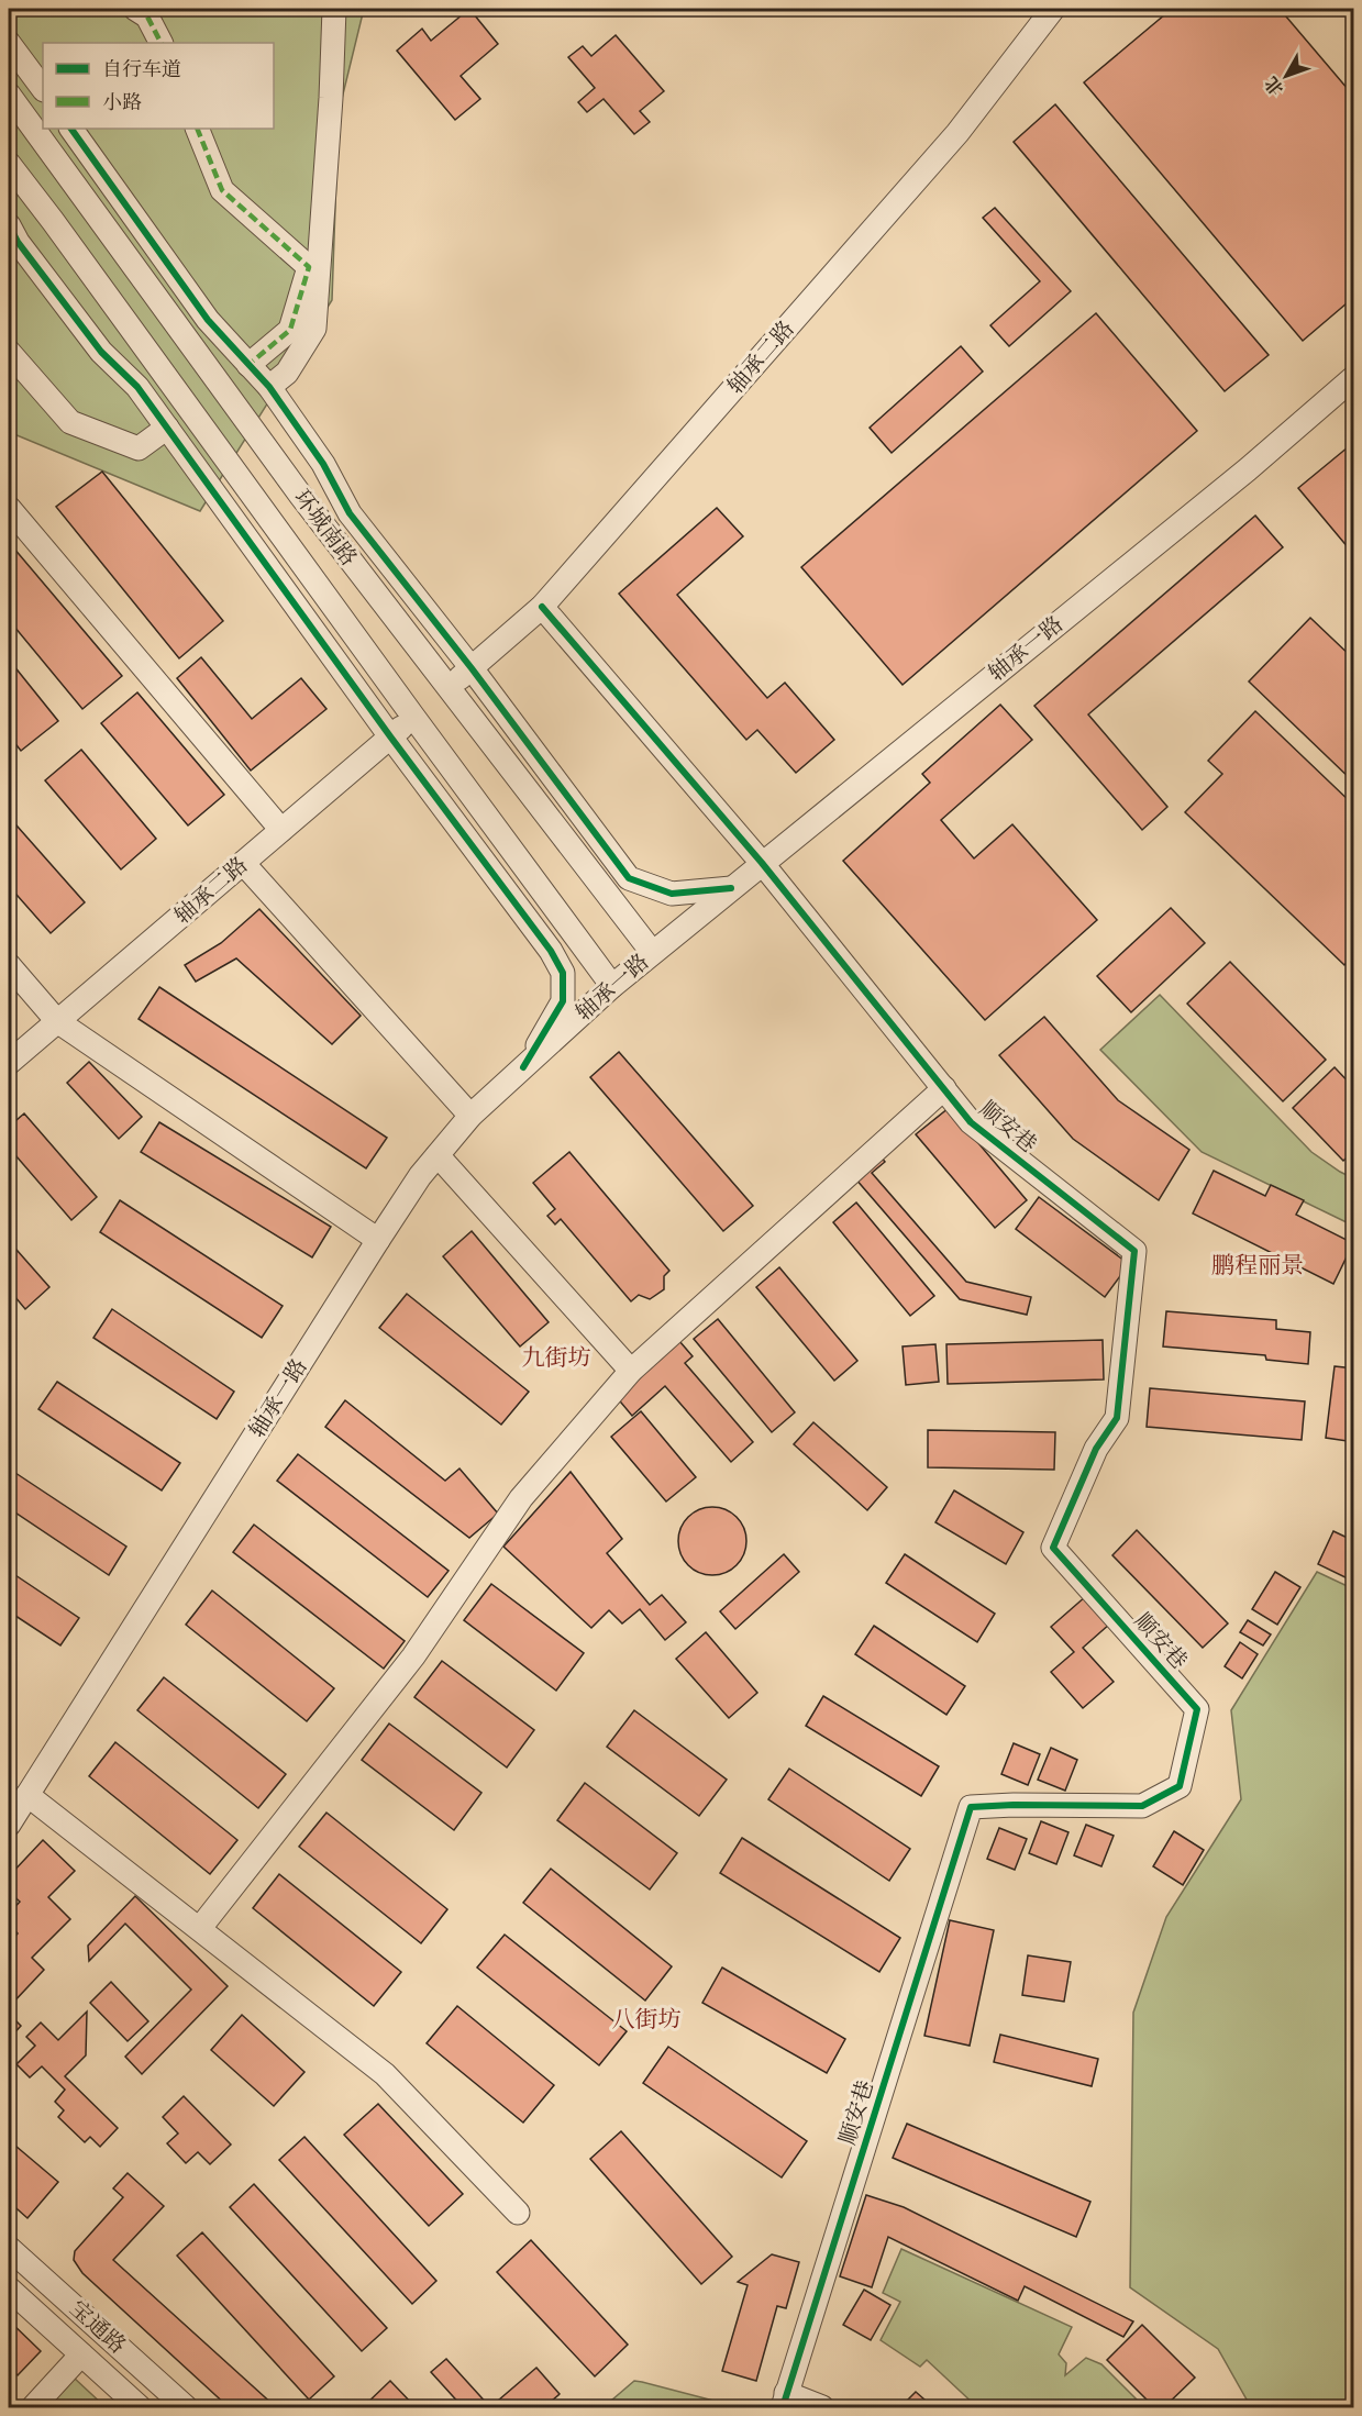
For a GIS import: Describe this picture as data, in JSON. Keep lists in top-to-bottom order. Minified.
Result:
{"streets":{"street":["轴承二路","环城南路","轴承一路","顺安巷","宝通路"]},"crossings":[["轴承二路","环城南路"],["轴承二路","顺安巷"],["环城南路","轴承一路"],["轴承一路","顺安巷"]],"districts":["鹏程丽景","九街坊","八街坊"],"legend":["自行车道","小路"],"north":"bottom left"}
